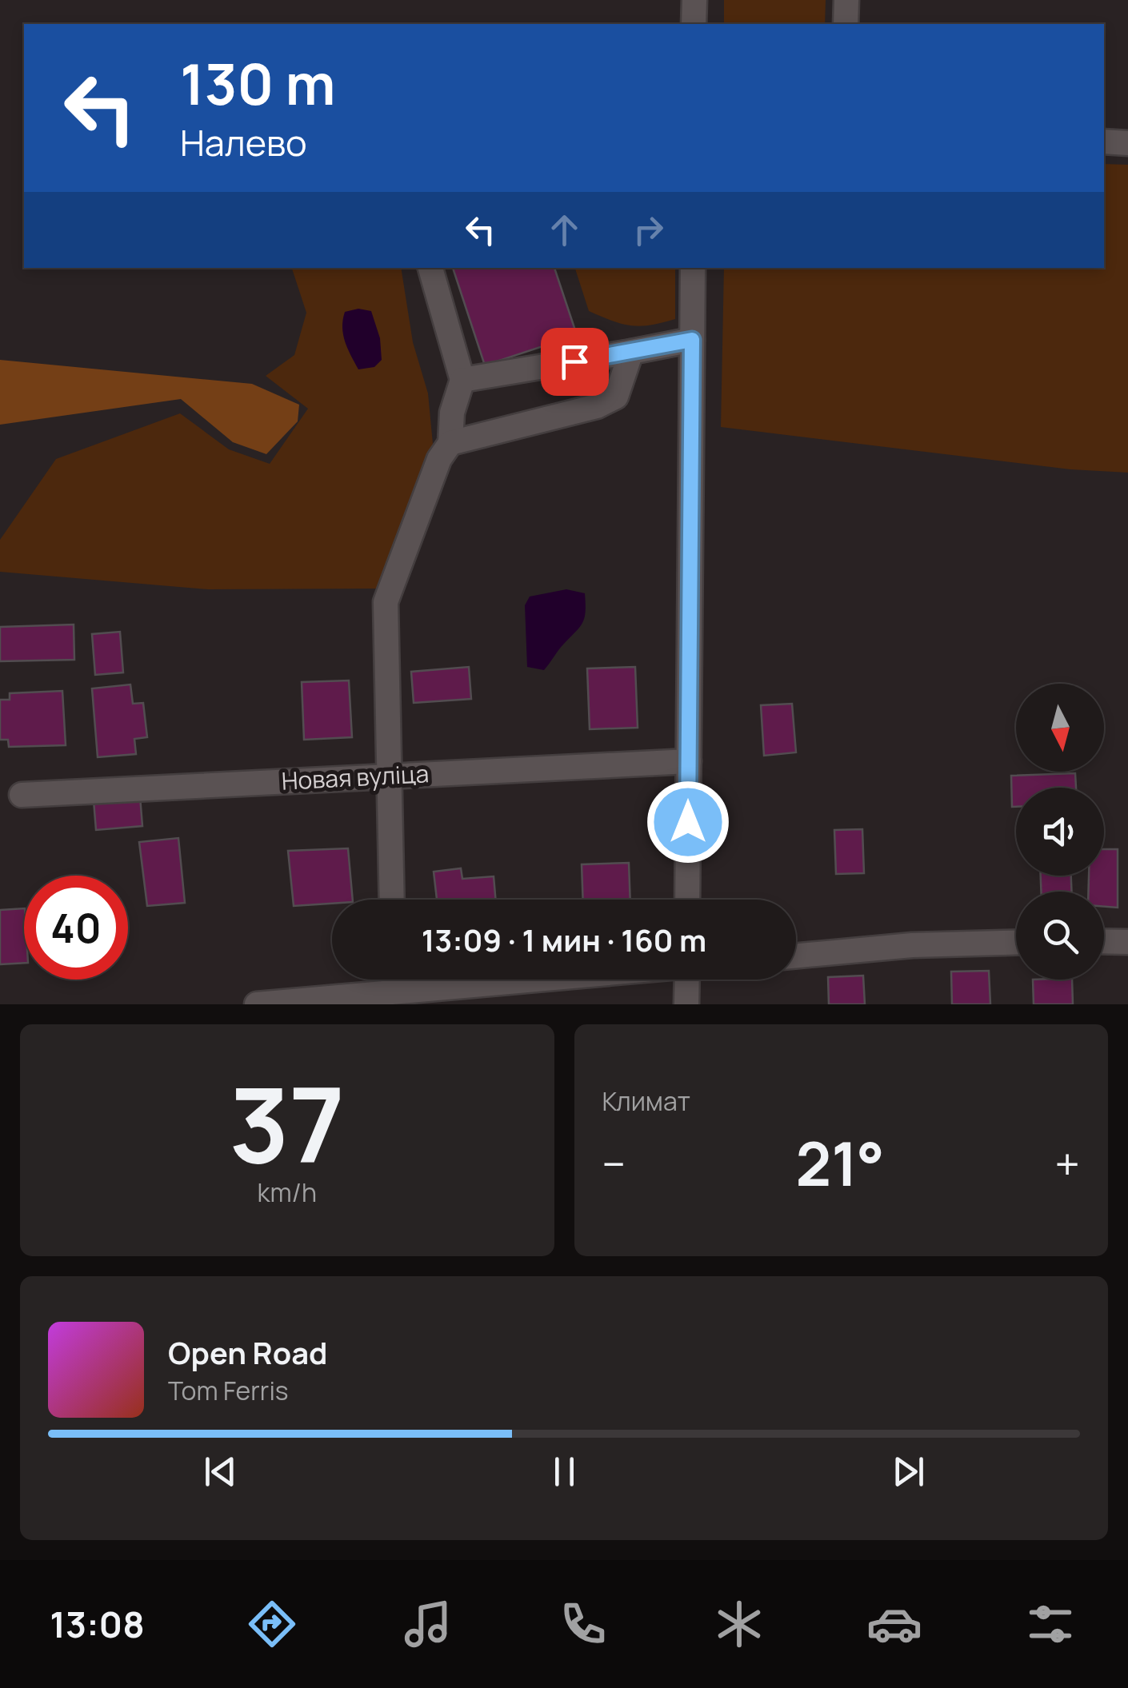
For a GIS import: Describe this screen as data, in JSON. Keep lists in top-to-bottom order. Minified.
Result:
{"streets":{"street":["Новая вуліца"]},"north":"bottom","page":{"turn":["130 m","Налево"],"limit":"40","trip":"13:09 · 1 мин · 160 m","tile":[["37","km/h"],"Климат"],"heat":["−","21°","+"],"song":["Open Road","Tom Ferris"],"tabs":"13:08"}}
